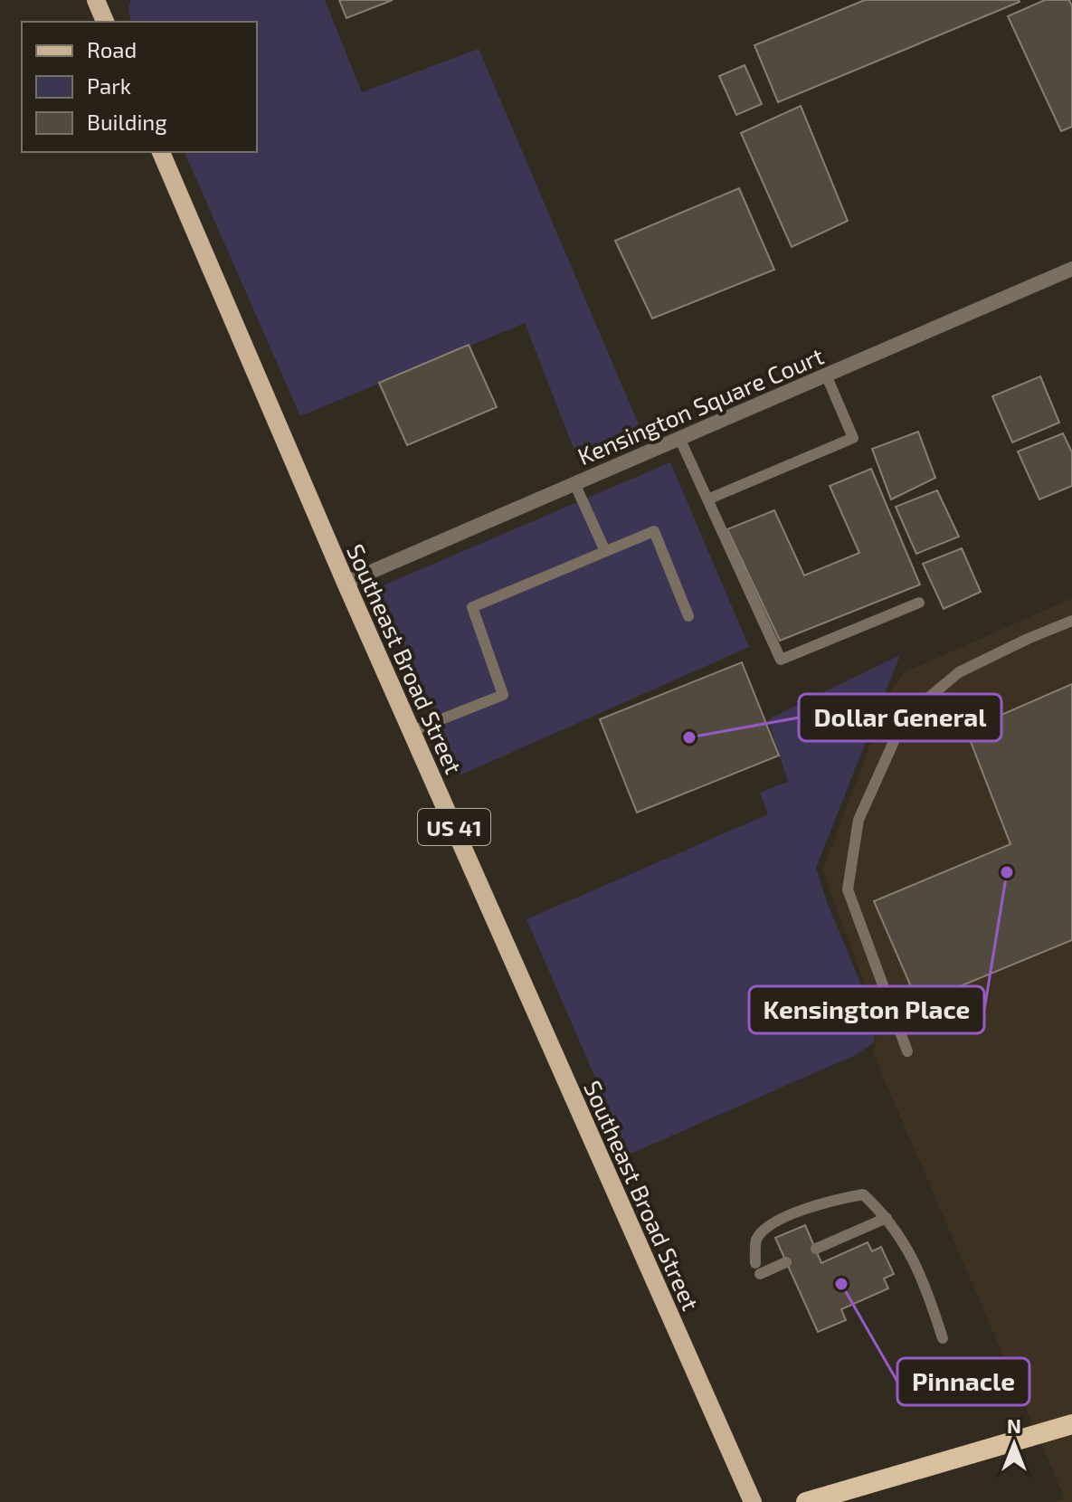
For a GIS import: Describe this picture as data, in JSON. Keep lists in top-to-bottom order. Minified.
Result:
{"streets":{"main road":["Southeast Broad Street","US 41"],"street":["Kensington Square Court"]},"crossings":[["Kensington Square Court","Southeast Broad Street"]],"places":["Dollar General","Kensington Place","Pinnacle"],"legend":["Road","Park","Building"],"north":"top"}
